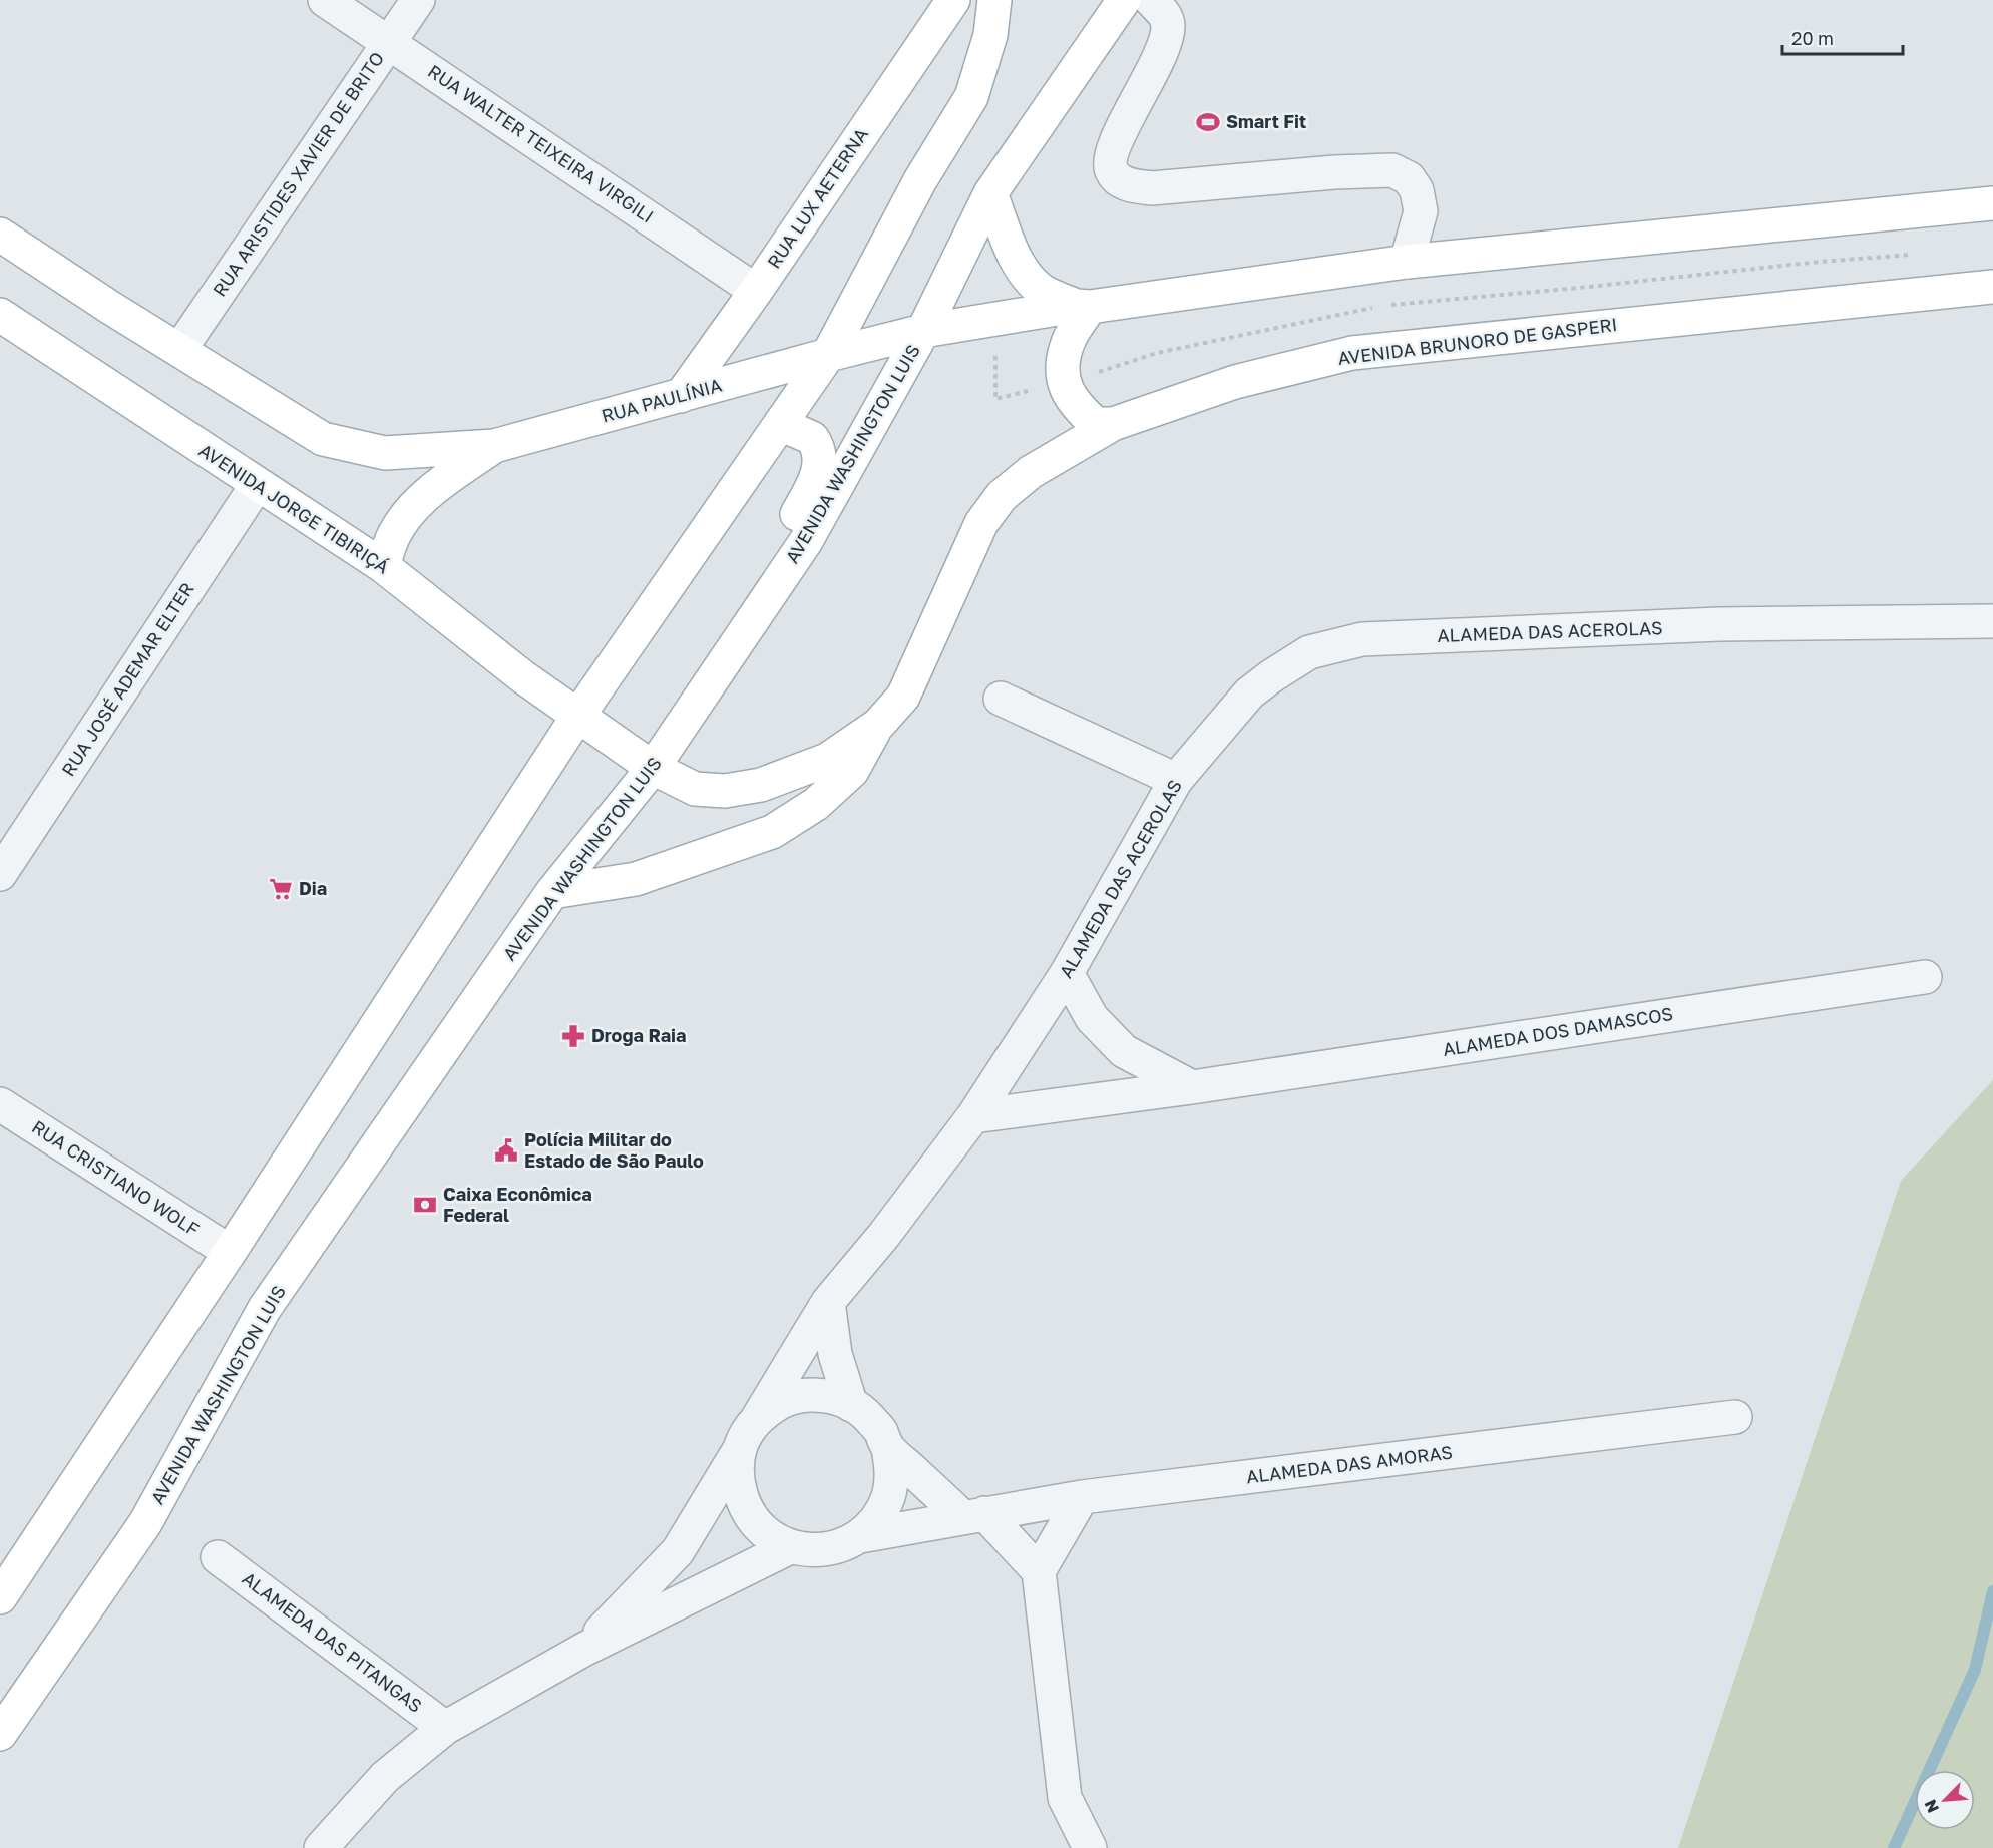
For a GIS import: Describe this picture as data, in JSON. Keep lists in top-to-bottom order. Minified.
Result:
{"streets":{"main road":["RUA LUX AETERNA","AVENIDA BRUNORO DE GASPERI","RUA PAULÍNIA","AVENIDA WASHINGTON LUIS","AVENIDA JORGE TIBIRIÇÁ"],"street":["RUA WALTER TEIXEIRA VIRGILI","RUA ARISTIDES XAVIER DE BRITO","ALAMEDA DAS ACEROLAS","RUA JOSÉ ADEMAR ELTER","ALAMEDA DOS DAMASCOS","RUA CRISTIANO WOLF","ALAMEDA DAS AMORAS","ALAMEDA DAS PITANGAS"]},"crossings":[["RUA WALTER TEIXEIRA VIRGILI","RUA ARISTIDES XAVIER DE BRITO"],["RUA WALTER TEIXEIRA VIRGILI","RUA LUX AETERNA"],["RUA LUX AETERNA","RUA PAULÍNIA"],["AVENIDA BRUNORO DE GASPERI","AVENIDA WASHINGTON LUIS"],["AVENIDA BRUNORO DE GASPERI","AVENIDA JORGE TIBIRIÇÁ"],["AVENIDA JORGE TIBIRIÇÁ","RUA JOSÉ ADEMAR ELTER"],["ALAMEDA DAS ACEROLAS","ALAMEDA DOS DAMASCOS"],["ALAMEDA DAS ACEROLAS","ALAMEDA DAS AMORAS"]],"places":{"sports":["Smart Fit"],"supermarket":["Dia"],"pharmacy":["Droga Raia"],"public building":["Polícia Militar do Estado de São Paulo"],"bank":["Caixa Econômica Federal"]},"scale_bar":"20 m","north":"bottom left"}
